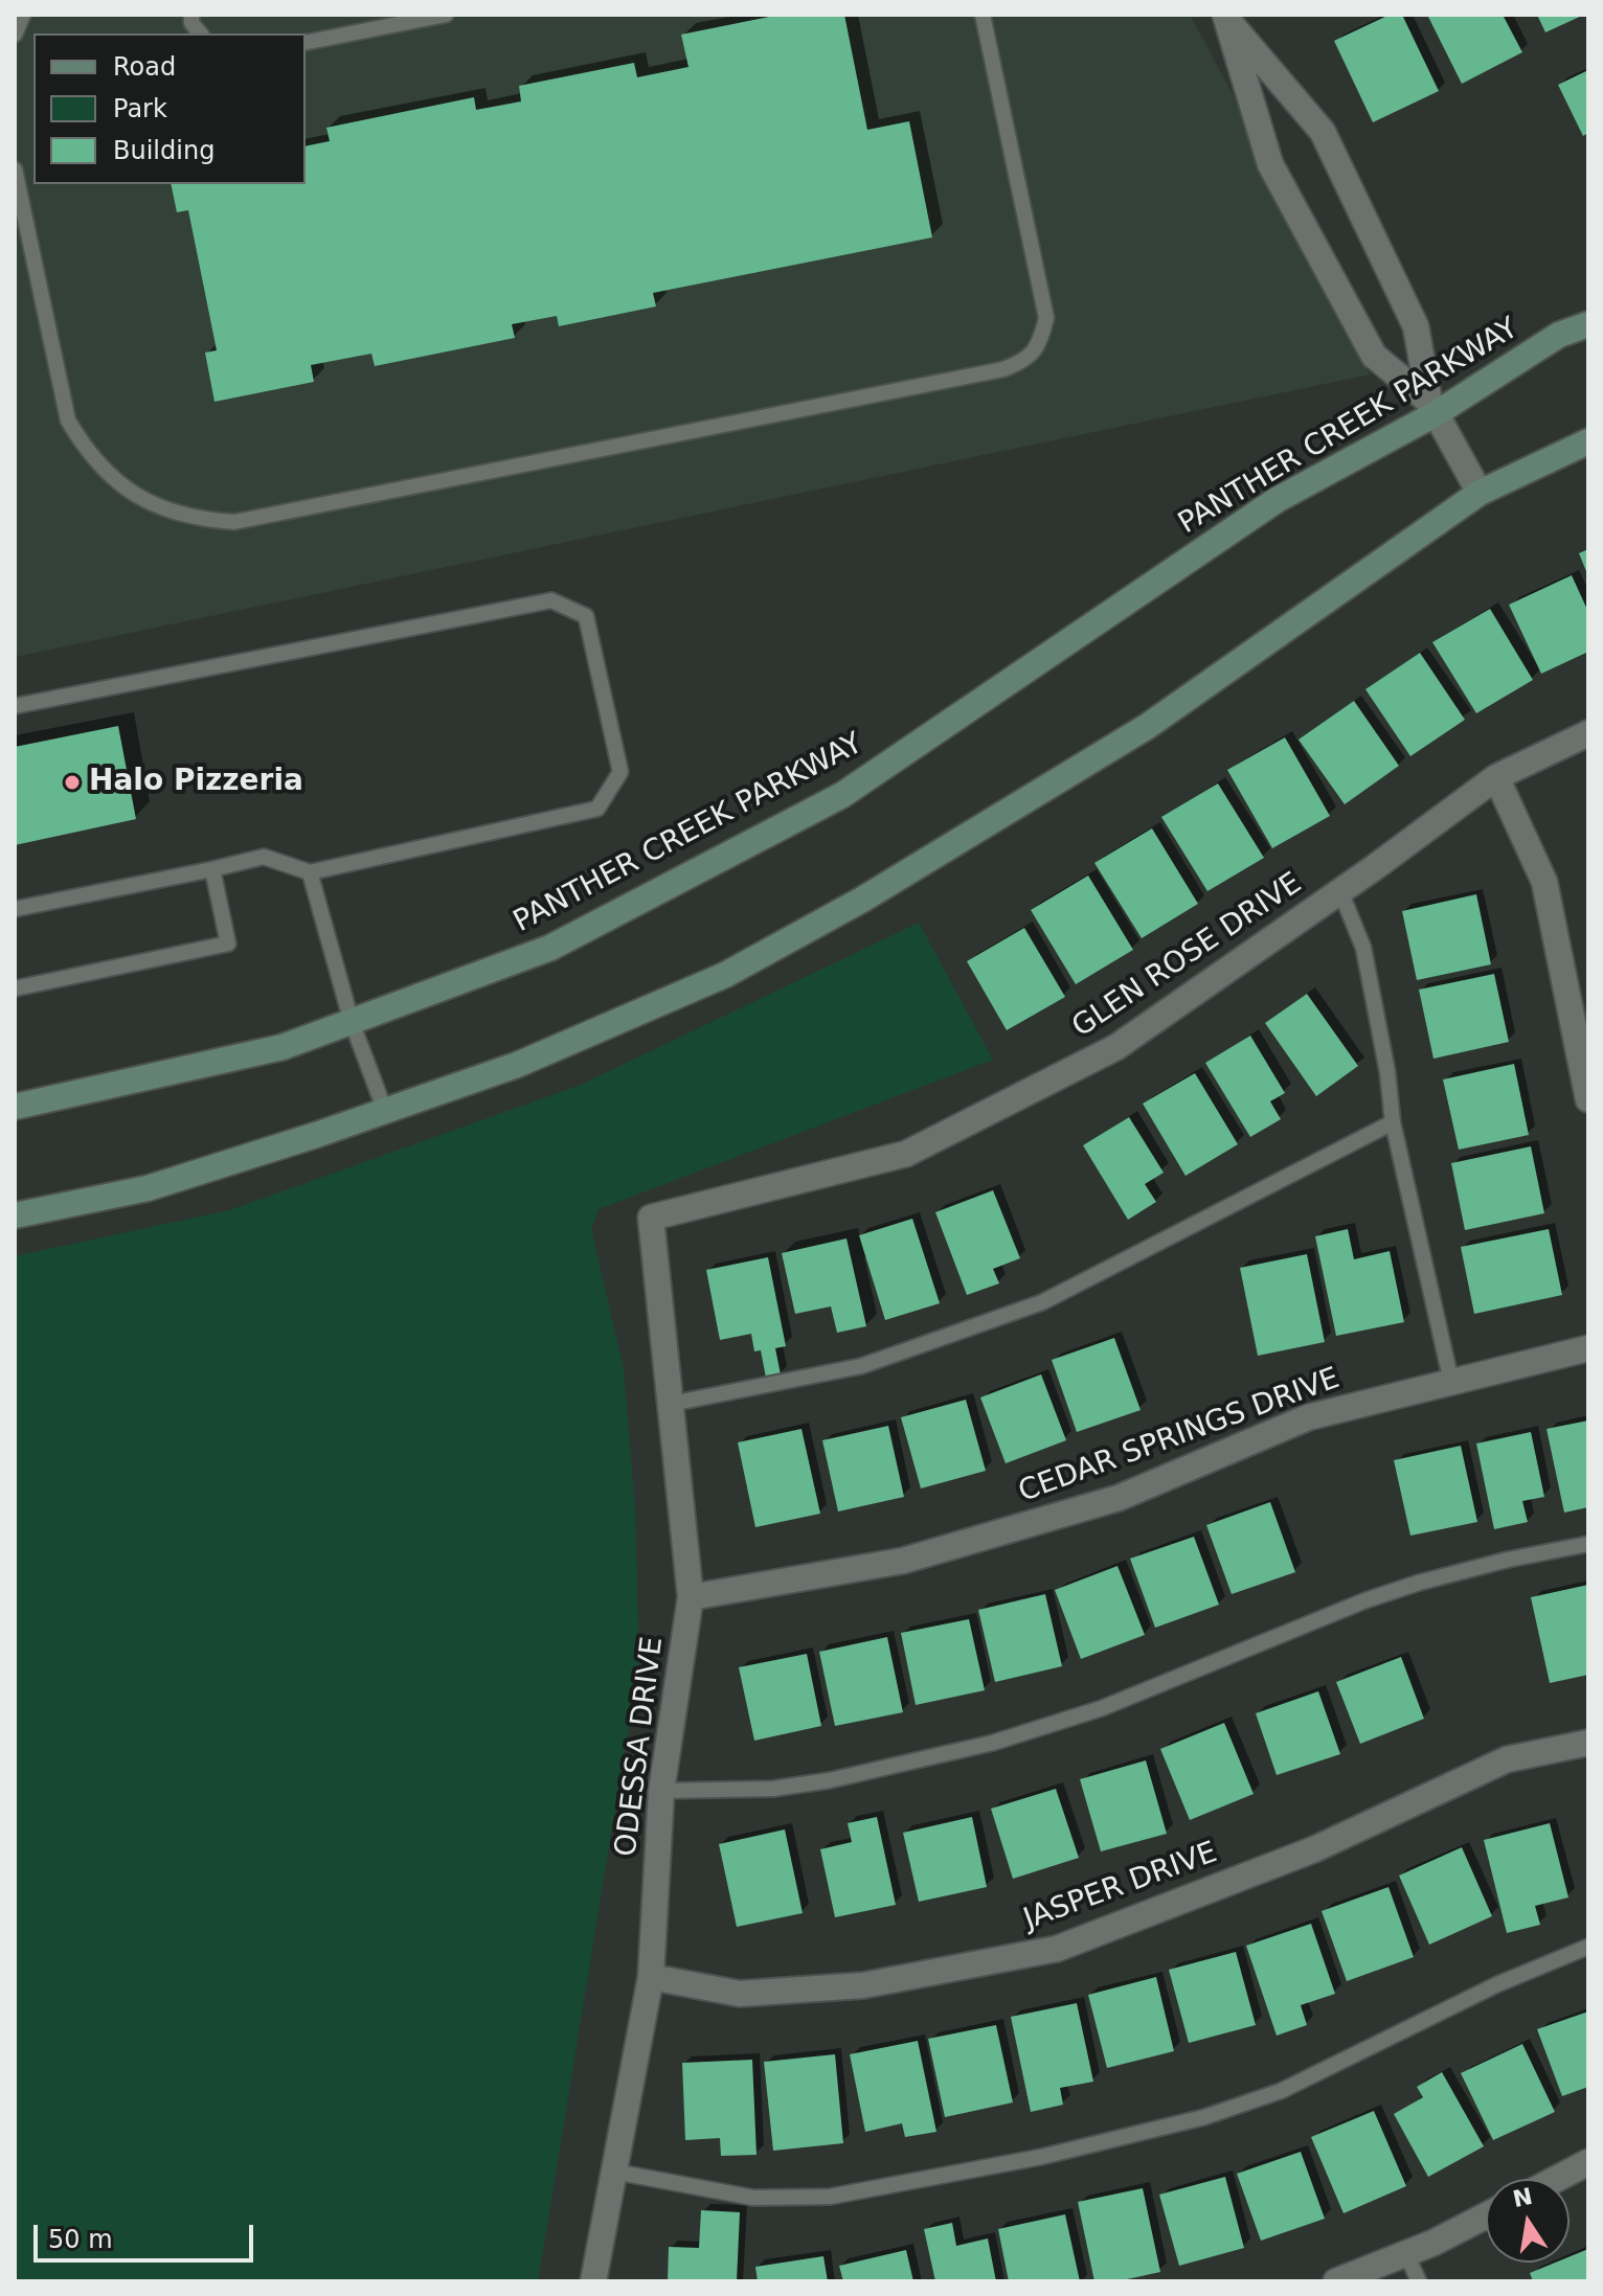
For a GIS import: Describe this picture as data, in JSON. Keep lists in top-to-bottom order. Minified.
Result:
{"streets":{"main road":["PANTHER CREEK PARKWAY"],"street":["GLEN ROSE DRIVE","CEDAR SPRINGS DRIVE","ODESSA DRIVE","JASPER DRIVE"]},"crossings":[["GLEN ROSE DRIVE","ODESSA DRIVE"],["CEDAR SPRINGS DRIVE","ODESSA DRIVE"],["ODESSA DRIVE","JASPER DRIVE"]],"places":["Halo Pizzeria"],"legend":["Road","Park","Building"],"scale_bar":"50 m","north":"top"}
